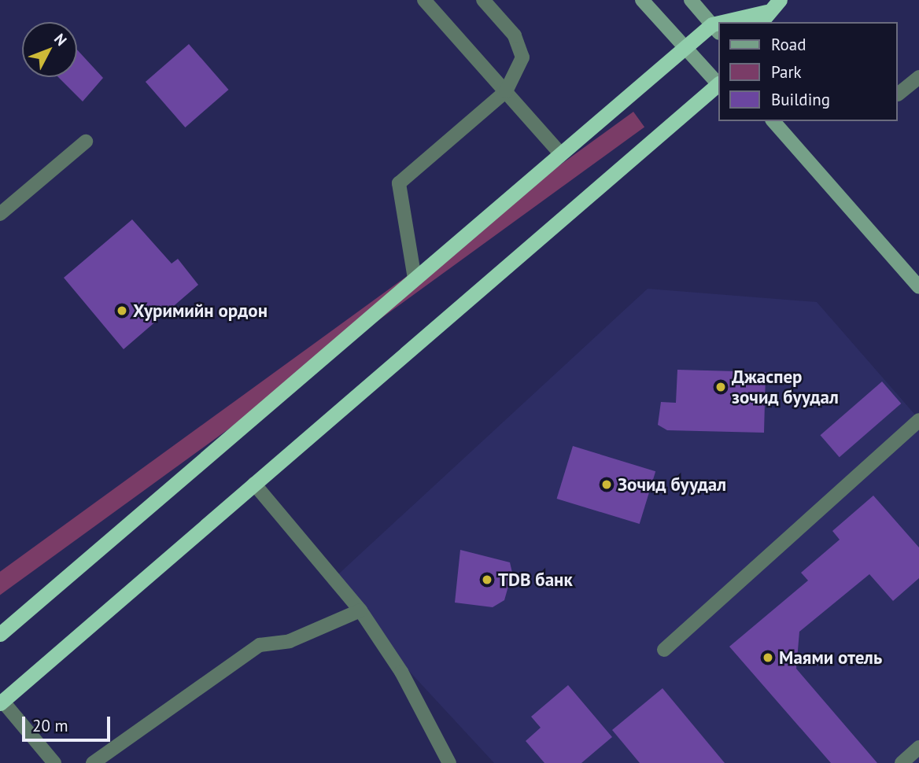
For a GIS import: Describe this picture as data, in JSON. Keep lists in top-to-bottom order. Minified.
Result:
{"places":["Хуримийн ордон","Джаспер зочид буудал","Зочид буудал","TDB банк","Маями отель"],"legend":["Road","Park","Building"],"scale_bar":"20 m","north":"top right"}
